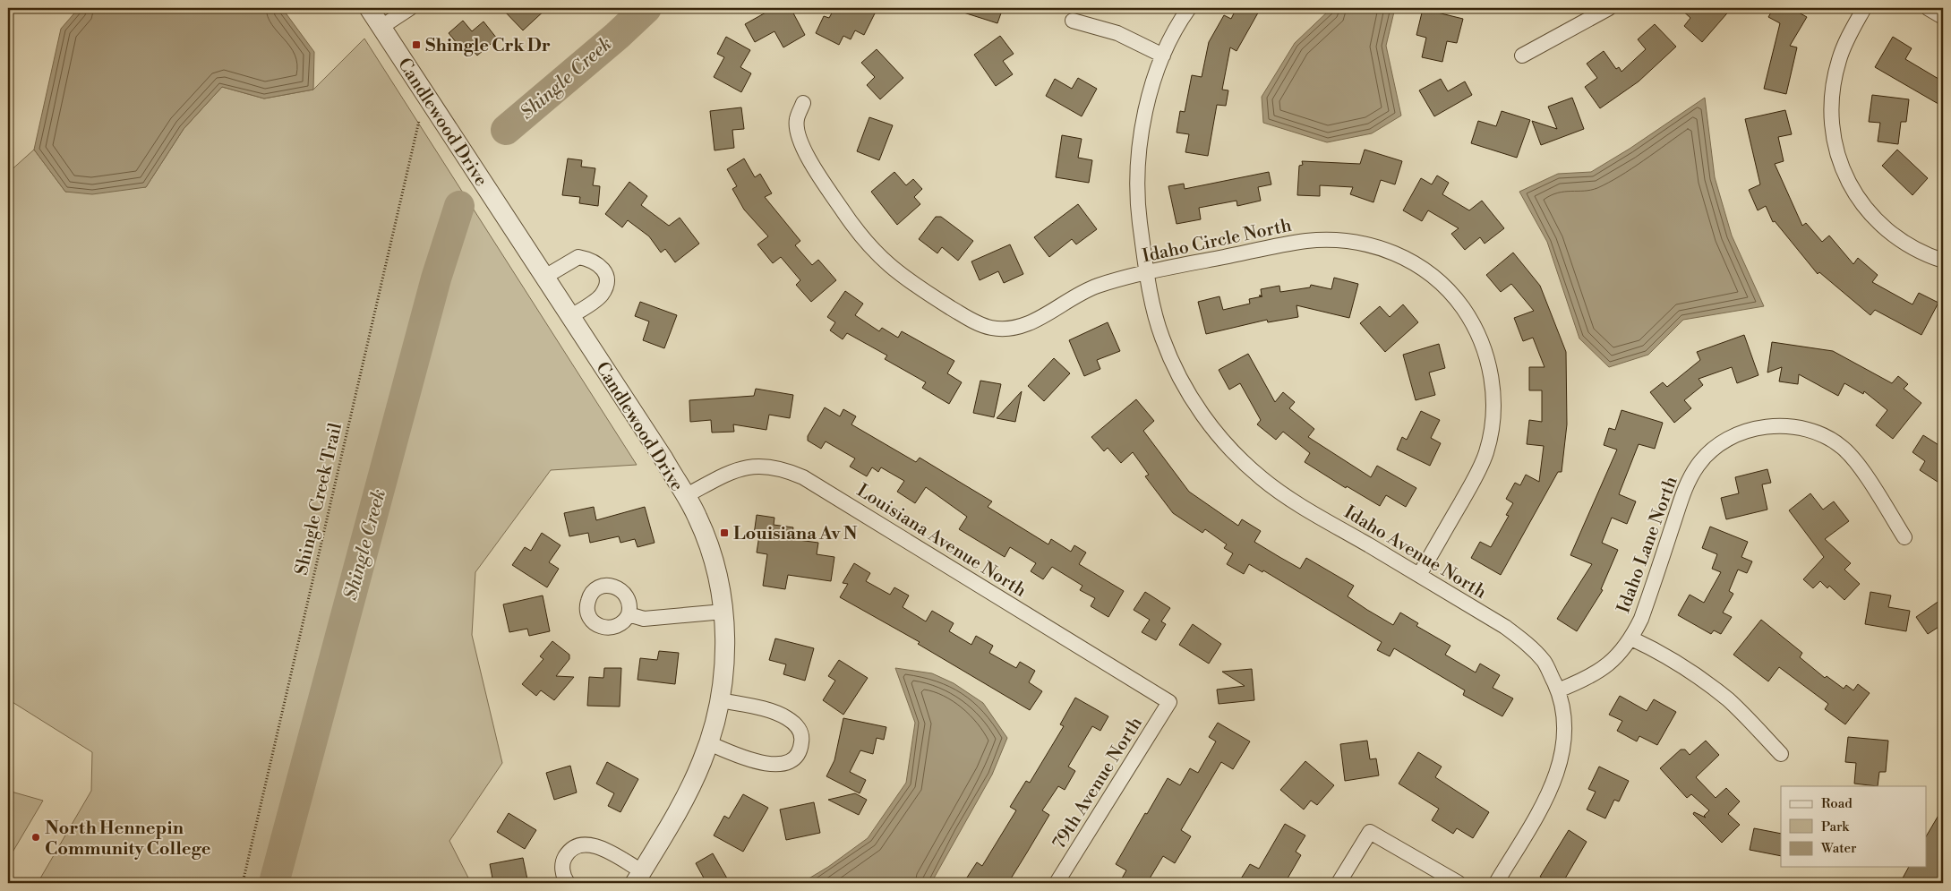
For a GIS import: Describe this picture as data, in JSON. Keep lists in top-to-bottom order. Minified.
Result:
{"streets":{"street":["Candlewood Drive","Idaho Circle North","Louisiana Avenue North","Idaho Lane North","Idaho Avenue North","79th Avenue North"],"path":["Shingle Creek Trail"]},"crossings":[["Candlewood Drive","Louisiana Avenue North"],["Idaho Circle North","Idaho Avenue North"],["Louisiana Avenue North","79th Avenue North"],["Idaho Lane North","Idaho Avenue North"]],"water":["Shingle Creek"],"places":{"transit":["Shingle Crk Dr","Louisiana Av N"],"other":["North Hennepin Community College"]},"legend":["Road","Park","Water"]}
